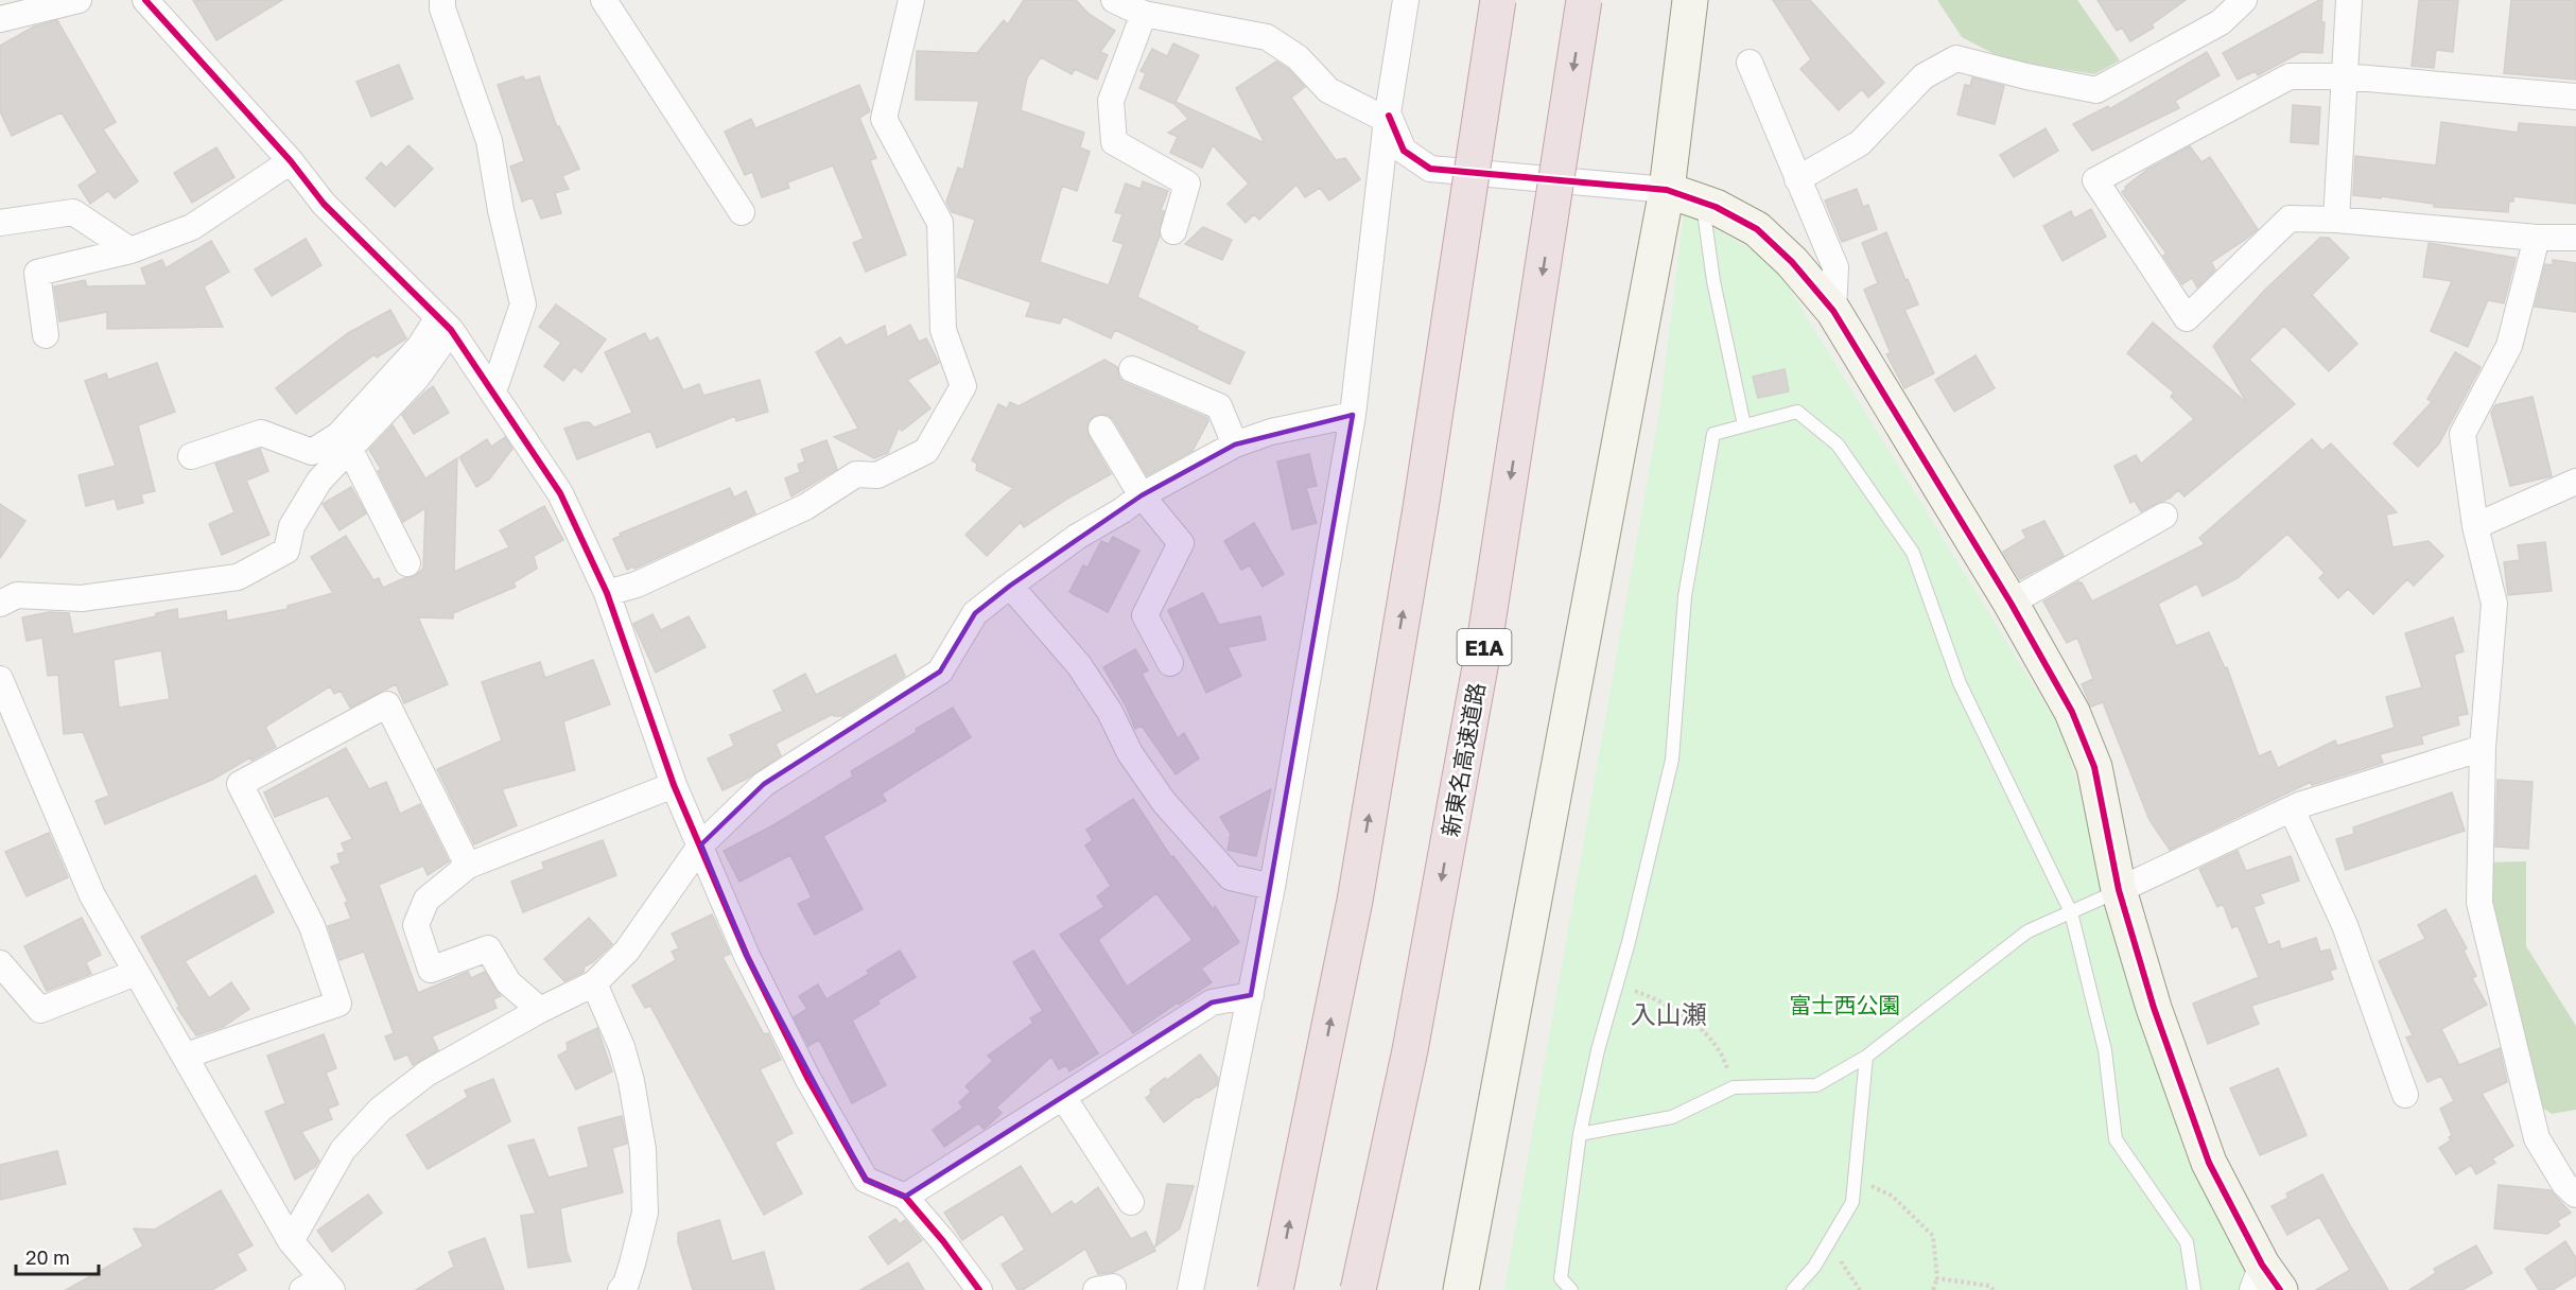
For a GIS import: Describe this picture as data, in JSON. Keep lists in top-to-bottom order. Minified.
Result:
{"streets":{"highway":["E1A","新東名高速道路"]},"districts":["入山瀬"],"parks":["富士西公園"],"scale_bar":"20 m"}
